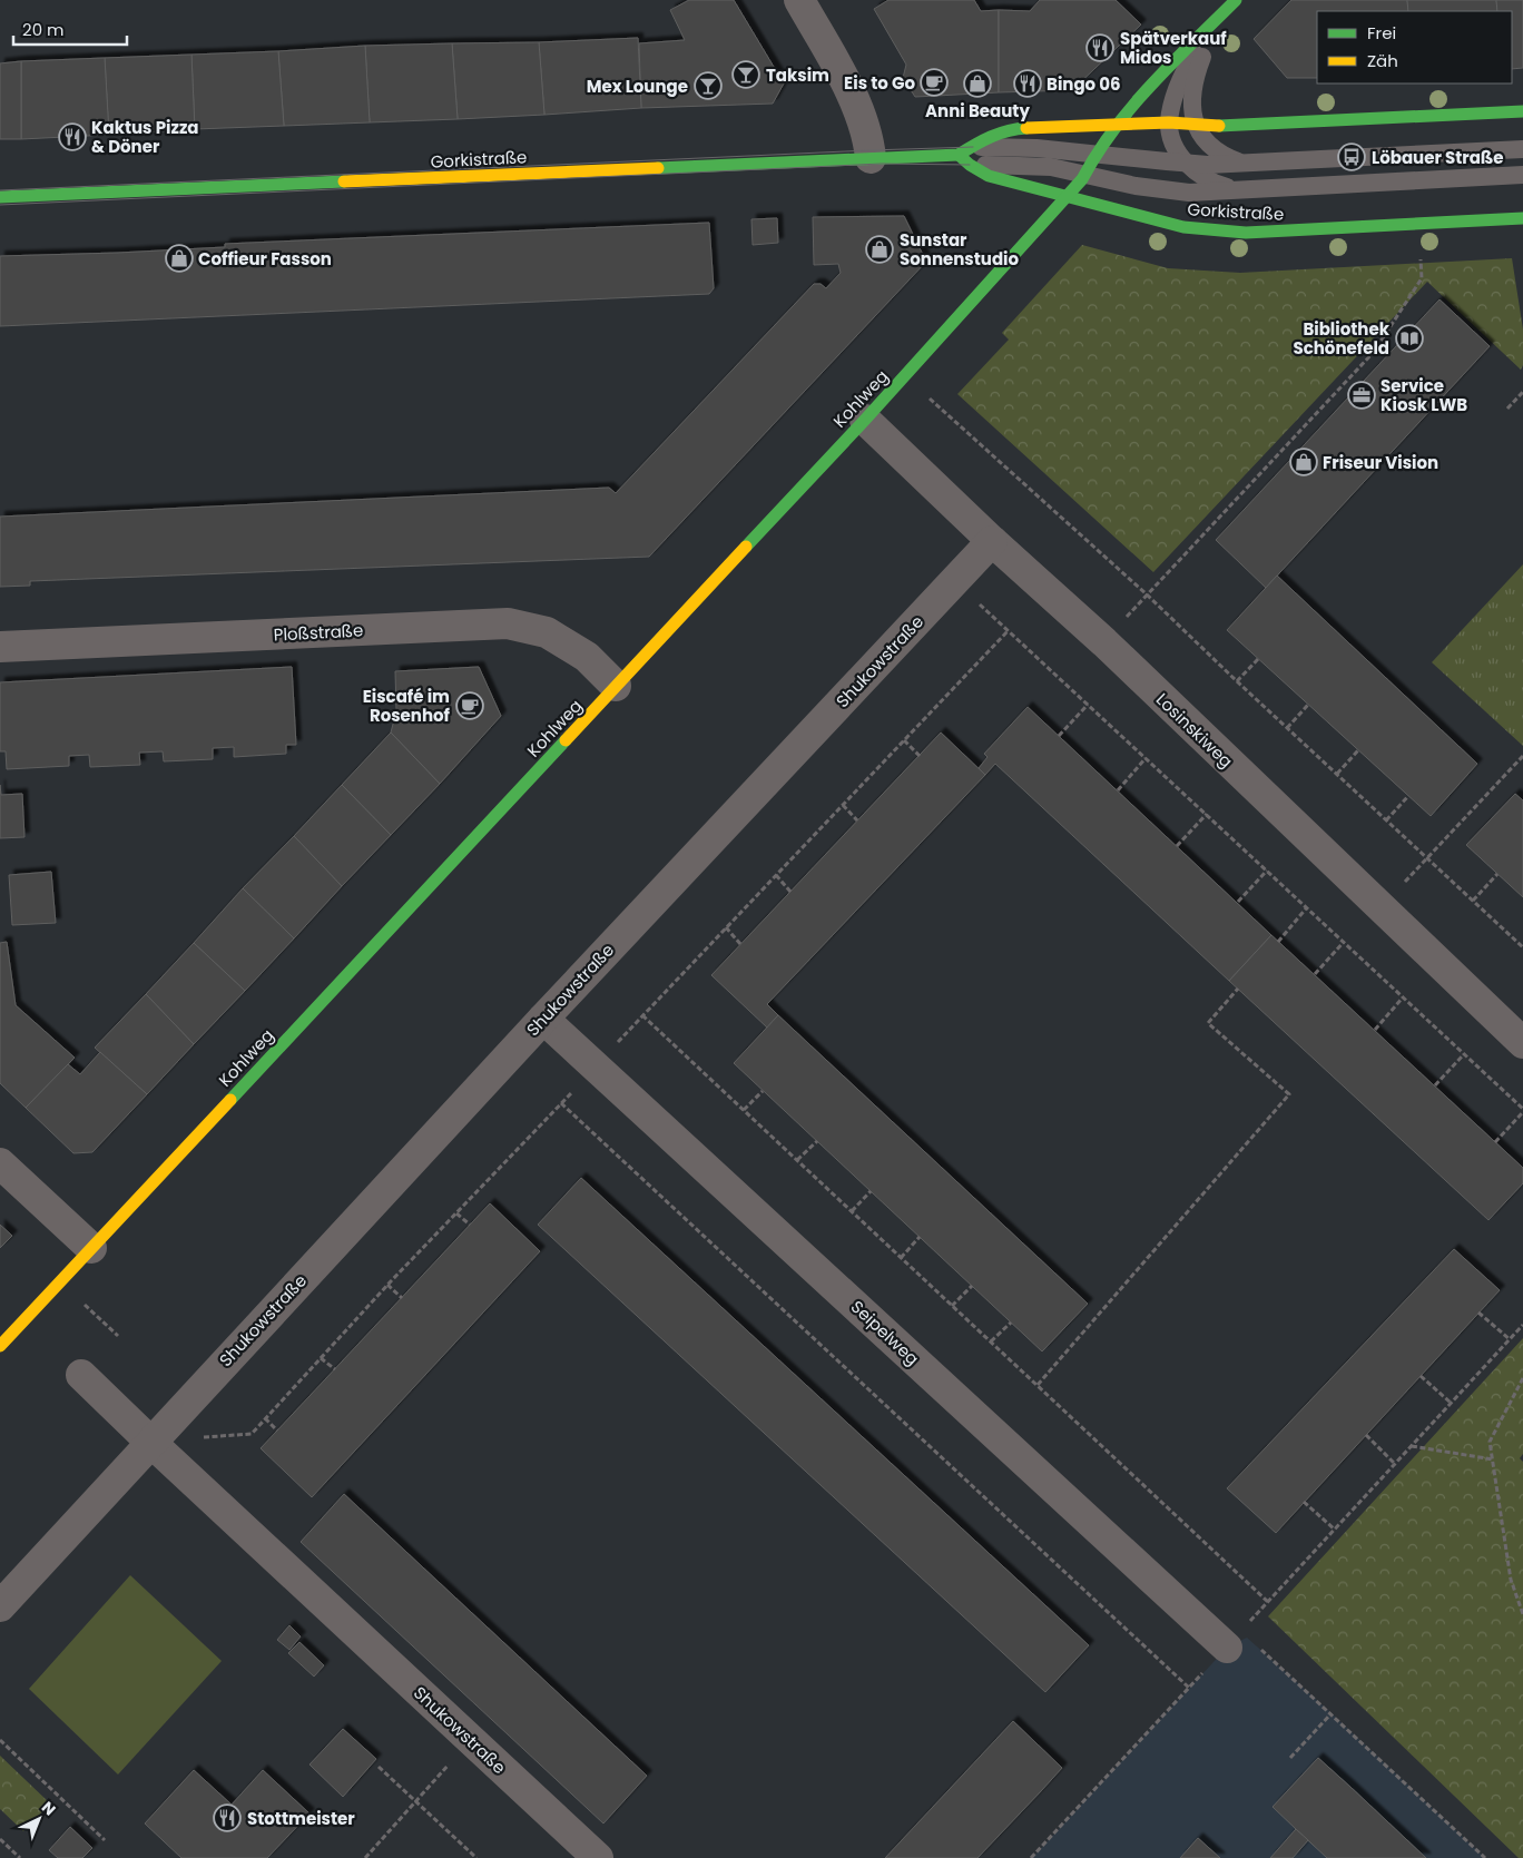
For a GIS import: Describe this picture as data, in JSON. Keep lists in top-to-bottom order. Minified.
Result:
{"streets":{"main road":["Gorkistraße","Kohlweg"],"street":["Ploßstraße","Shukowstraße","Losinskiweg","Seipelweg"]},"crossings":[["Gorkistraße","Kohlweg"],["Kohlweg","Ploßstraße"],["Kohlweg","Losinskiweg"],["Shukowstraße","Losinskiweg"],["Shukowstraße","Seipelweg"]],"places":{"restaurant":["Spätverkauf Midos","Bingo 06","Kaktus Pizza & Döner","Stottmeister"],"bar":["Taksim","Mex Lounge"],"cafe":["Eis to Go","Eiscafé im Rosenhof"],"shop":["Anni Beauty","Sunstar Sonnenstudio","Coffieur Fasson","Friseur Vision"],"bus stop":["Löbauer Straße"],"library":["Bibliothek Schönefeld"],"office":["Service Kiosk LWB"]},"legend":["Frei","Zäh"],"scale_bar":"20 m","north":"top right"}
